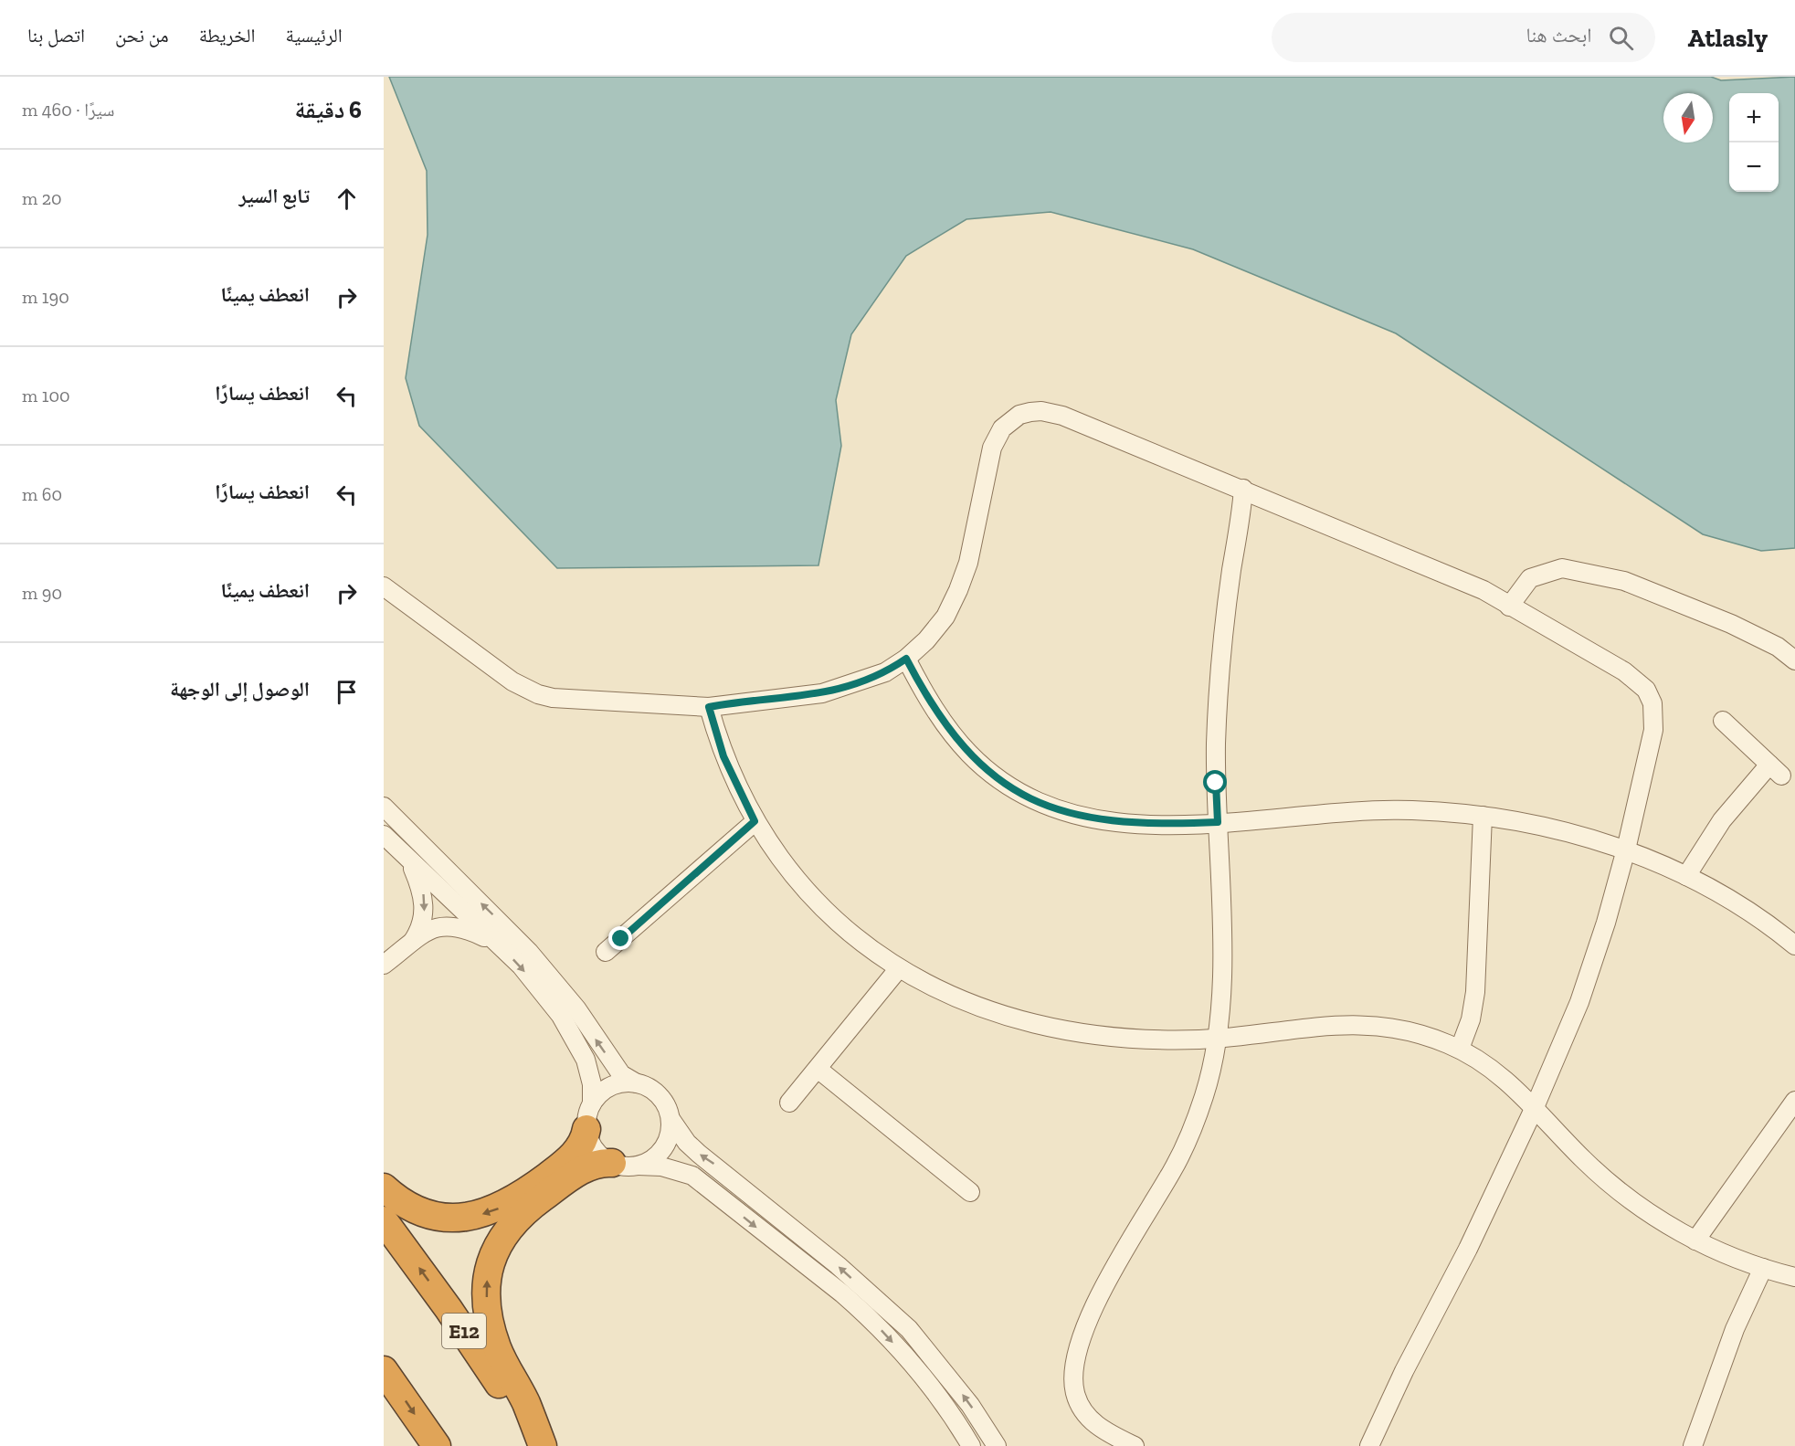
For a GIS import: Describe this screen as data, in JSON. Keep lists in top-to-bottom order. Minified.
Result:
{"streets":{"highway":["E12"]},"north":"bottom","page":{"header":"Atlasly","search":"ابحث هنا","nav":["الرئيسية","الخريطة","من نحن","اتصل بنا"],"heading":["6 دقيقة","سيرًا · 460 m"],"map_buttons":["+","−"],"list":[["تابع السير","20 m"],["انعطف يمينًا","190 m"],["انعطف يسارًا","100 m"],["انعطف يسارًا","60 m"],["انعطف يمينًا","90 m"],"الوصول إلى الوجهة"]}}
